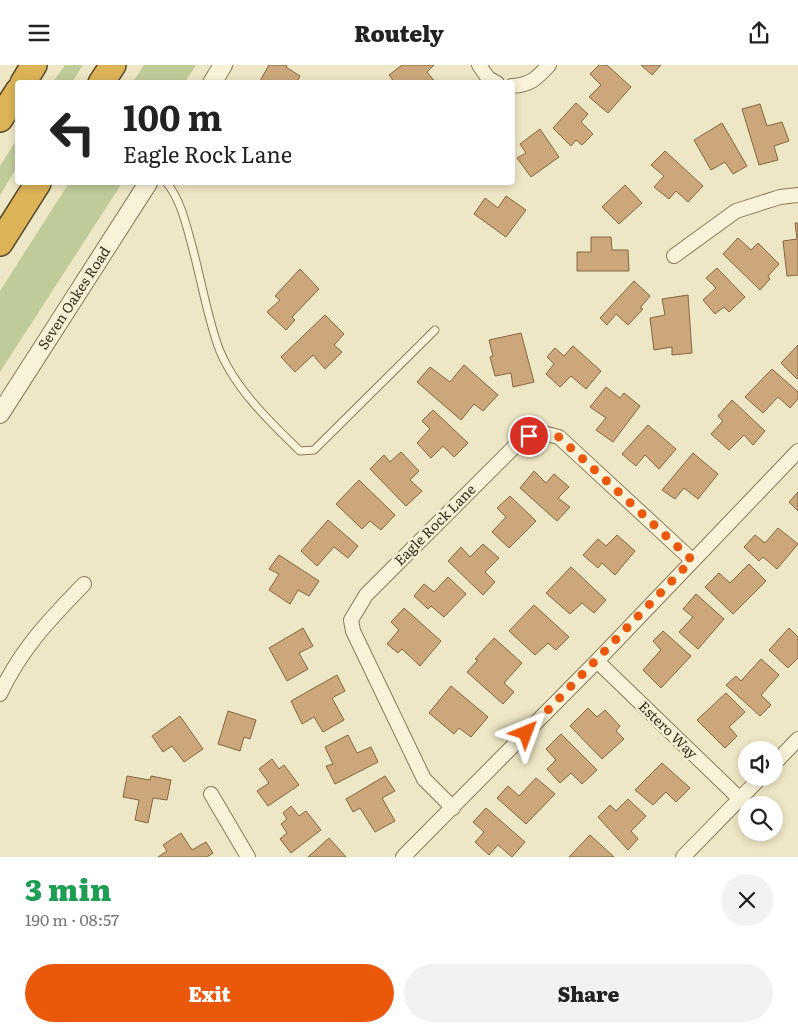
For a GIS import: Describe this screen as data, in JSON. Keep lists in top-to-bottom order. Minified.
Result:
{"streets":{"street":["Seven Oakes Road","Eagle Rock Lane","Estero Way"]},"page":{"header":"Routely","turn":["100 m","Eagle Rock Lane"],"heading":["3 min","190 m · 08:57"],"buttons":["Exit","Share"]}}
